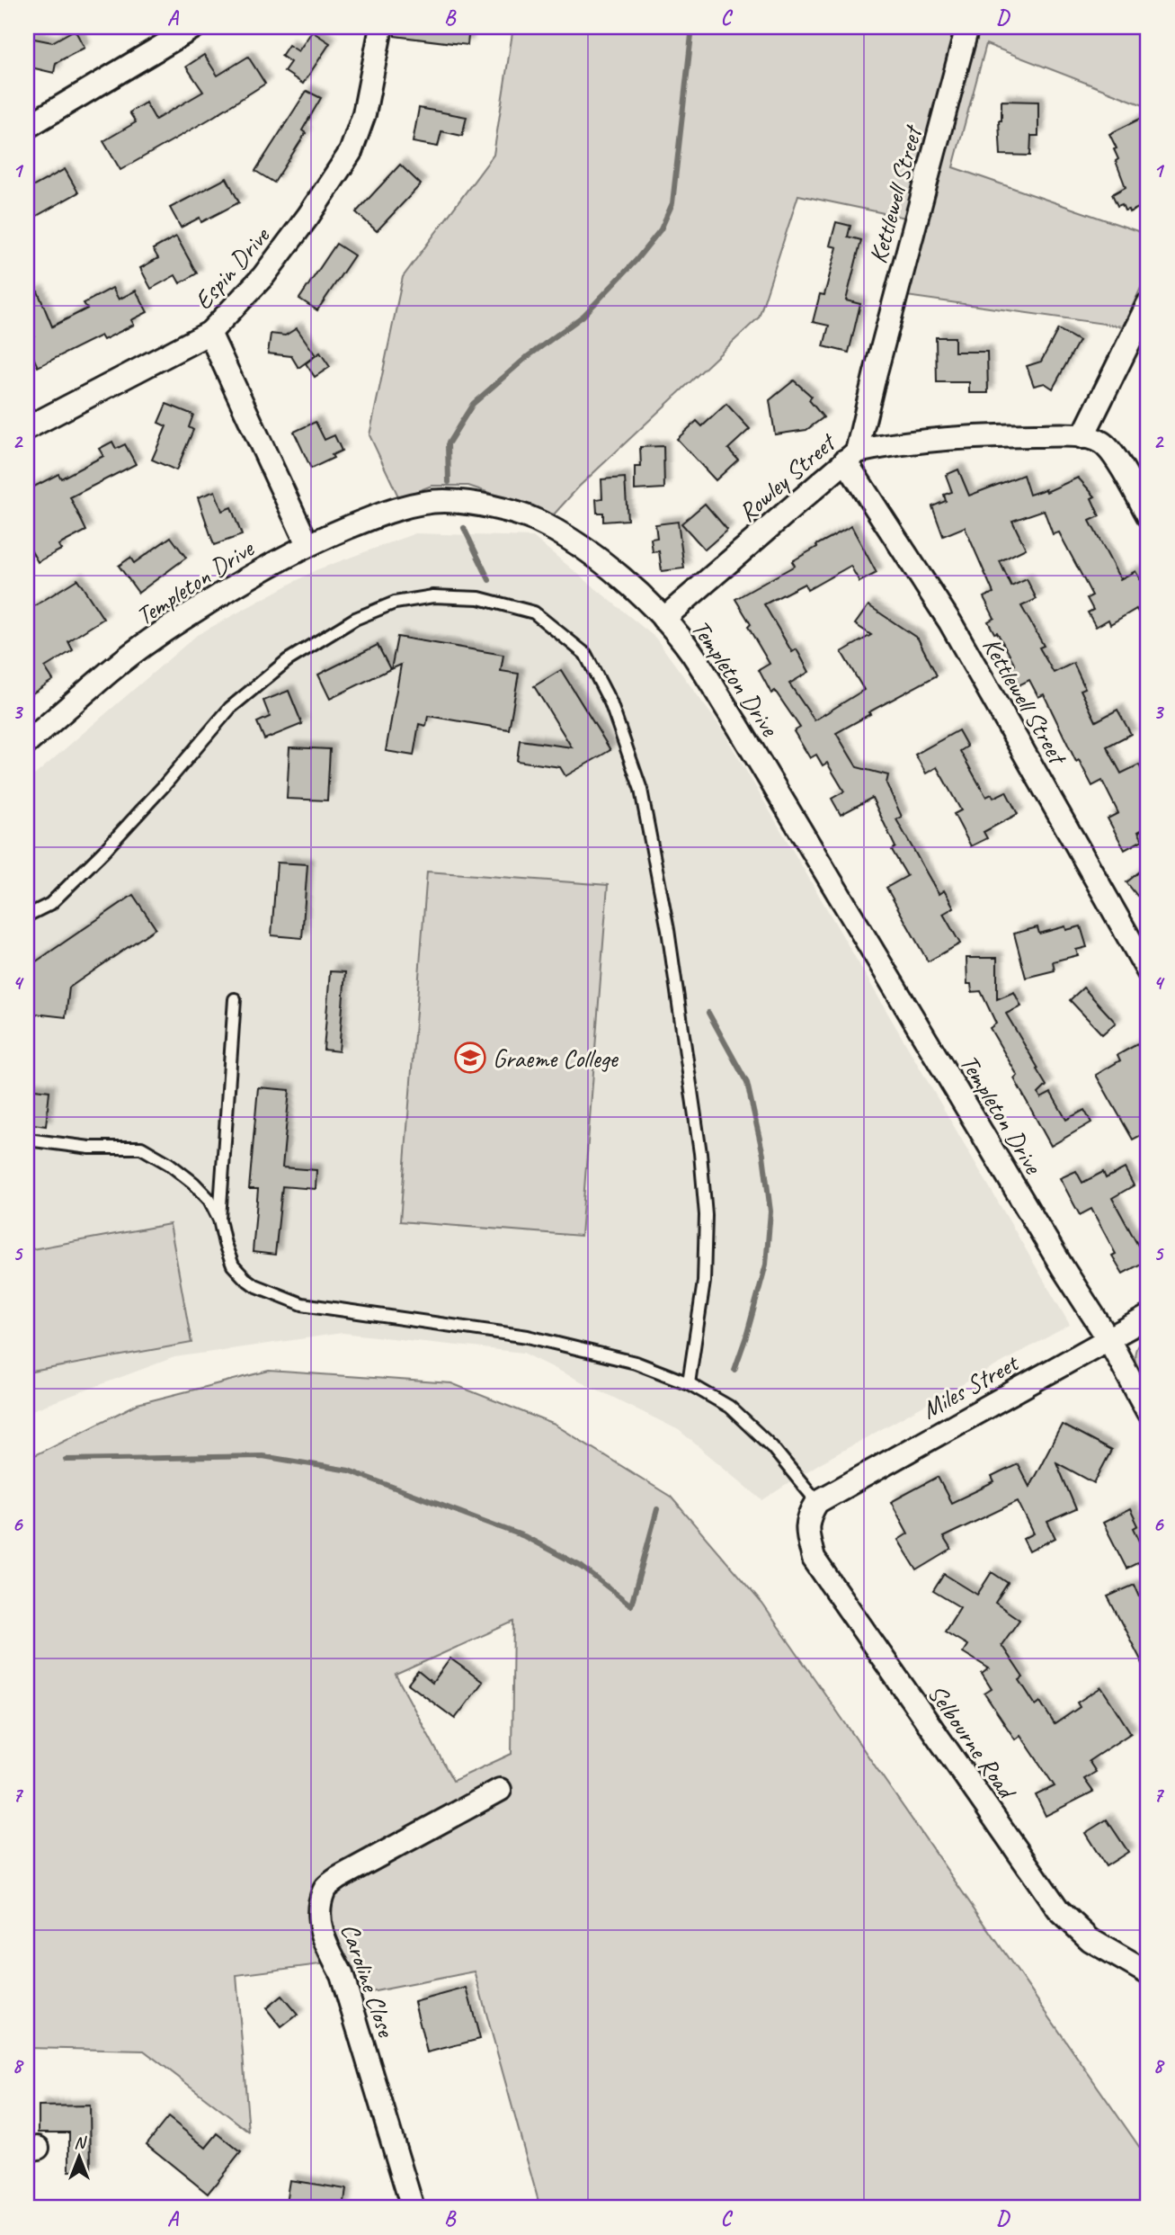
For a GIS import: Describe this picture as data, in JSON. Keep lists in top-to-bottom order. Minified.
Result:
{"streets":{"street":["Kettlewell Street","Espin Drive","Rowley Street","Templeton Drive","Miles Street","Selbourne Road","Caroline Close"]},"crossings":[["Kettlewell Street","Rowley Street"],["Espin Drive","Templeton Drive"],["Rowley Street","Templeton Drive"],["Templeton Drive","Miles Street"],["Miles Street","Selbourne Road"]],"places":{"school or university":["Graeme College"]},"north":"top","grid":{"columns":["A","B","C","D"],"rows":["1","2","3","4","5","6","7","8"]}}
